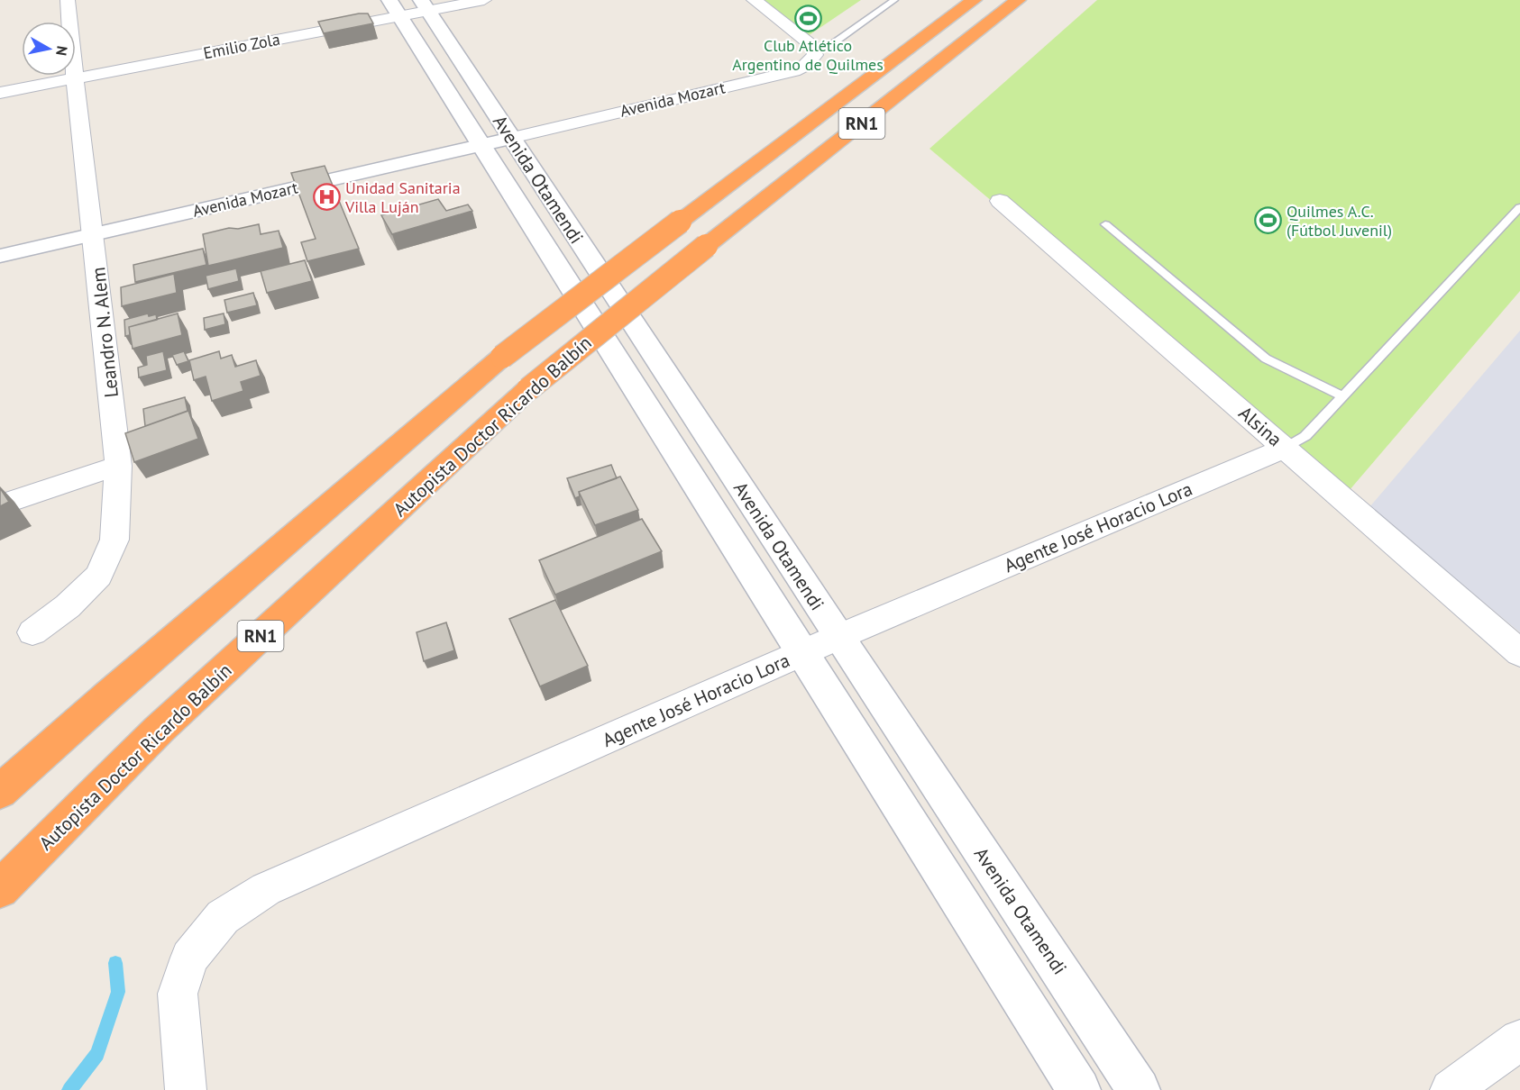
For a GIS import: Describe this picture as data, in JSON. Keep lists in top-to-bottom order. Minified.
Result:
{"streets":{"highway":["RN1","Autopista Doctor Ricardo Balbín"],"main road":["Avenida Mozart","Avenida Otamendi"],"street":["Emilio Zola","Leandro N. Alem","Alsina","Agente José Horacio Lora"]},"crossings":[["Emilio Zola","Avenida Otamendi"],["Emilio Zola","Leandro N. Alem"],["Avenida Mozart","Avenida Otamendi"],["Avenida Mozart","Leandro N. Alem"],["Avenida Otamendi","Agente José Horacio Lora"],["Alsina","Agente José Horacio Lora"]],"places":{"sports":["Club Atlético Argentino de Quilmes","Quilmes A.C. (Fútbol Juvenil)"],"hospital":["Unidad Sanitaria Villa Luján"]},"north":"right"}
